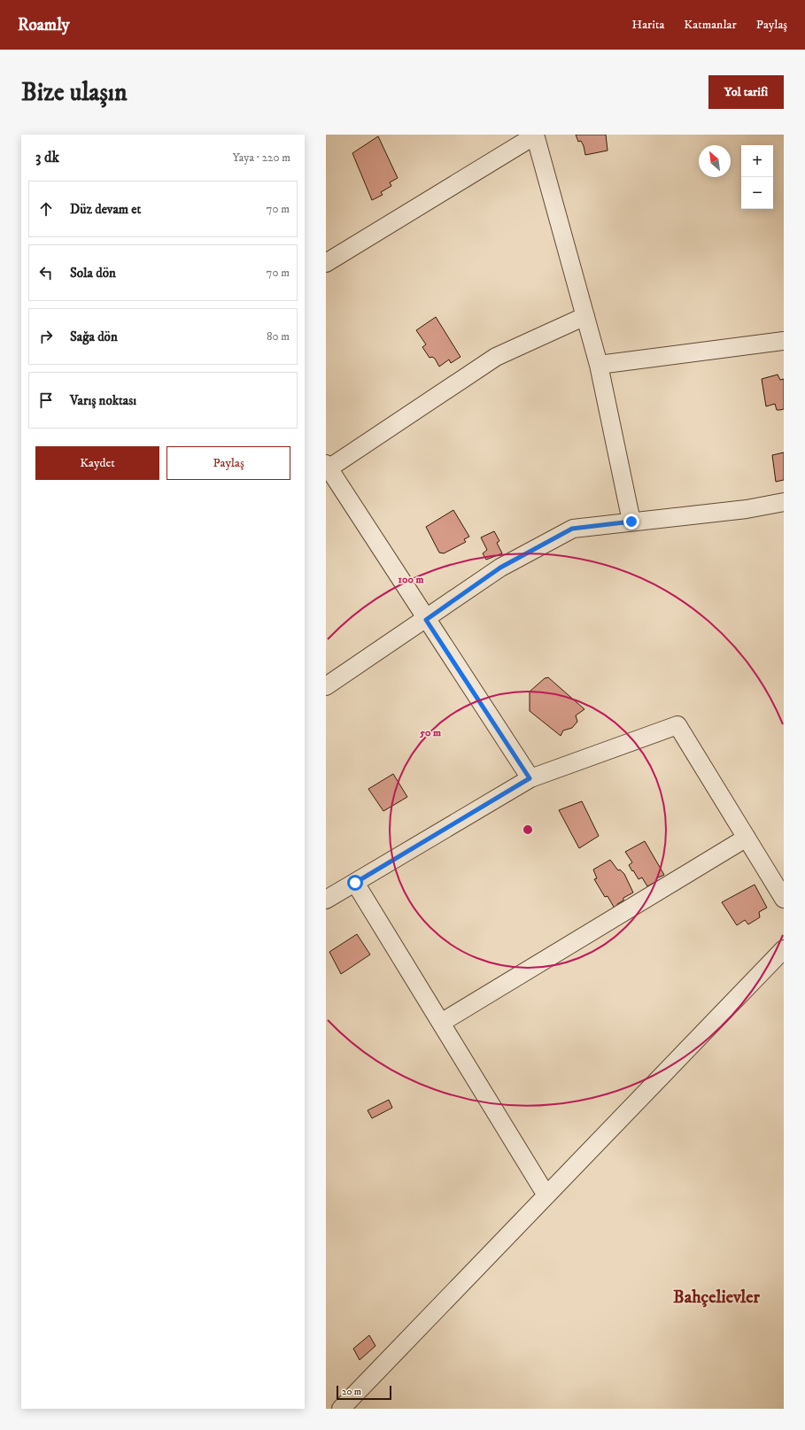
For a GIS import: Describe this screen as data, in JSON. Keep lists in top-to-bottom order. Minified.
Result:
{"districts":["Bahçelievler"],"scale_bar":"20 m","north":"top left","page":{"header":"Roamly","nav":["Harita","Katmanlar","Paylaş"],"buttons":["Yol tarifi",["Kaydet","Paylaş"]],"title":"Bize ulaşın","heading":["3 dk","Yaya · 220 m"],"map_buttons":["+","−"],"list":[["Düz devam et","70 m"],["Sola dön","70 m"],["Sağa dön","80 m"],"Varış noktası"],"scale":"20 m"},"rings":["100 m","50 m"]}
